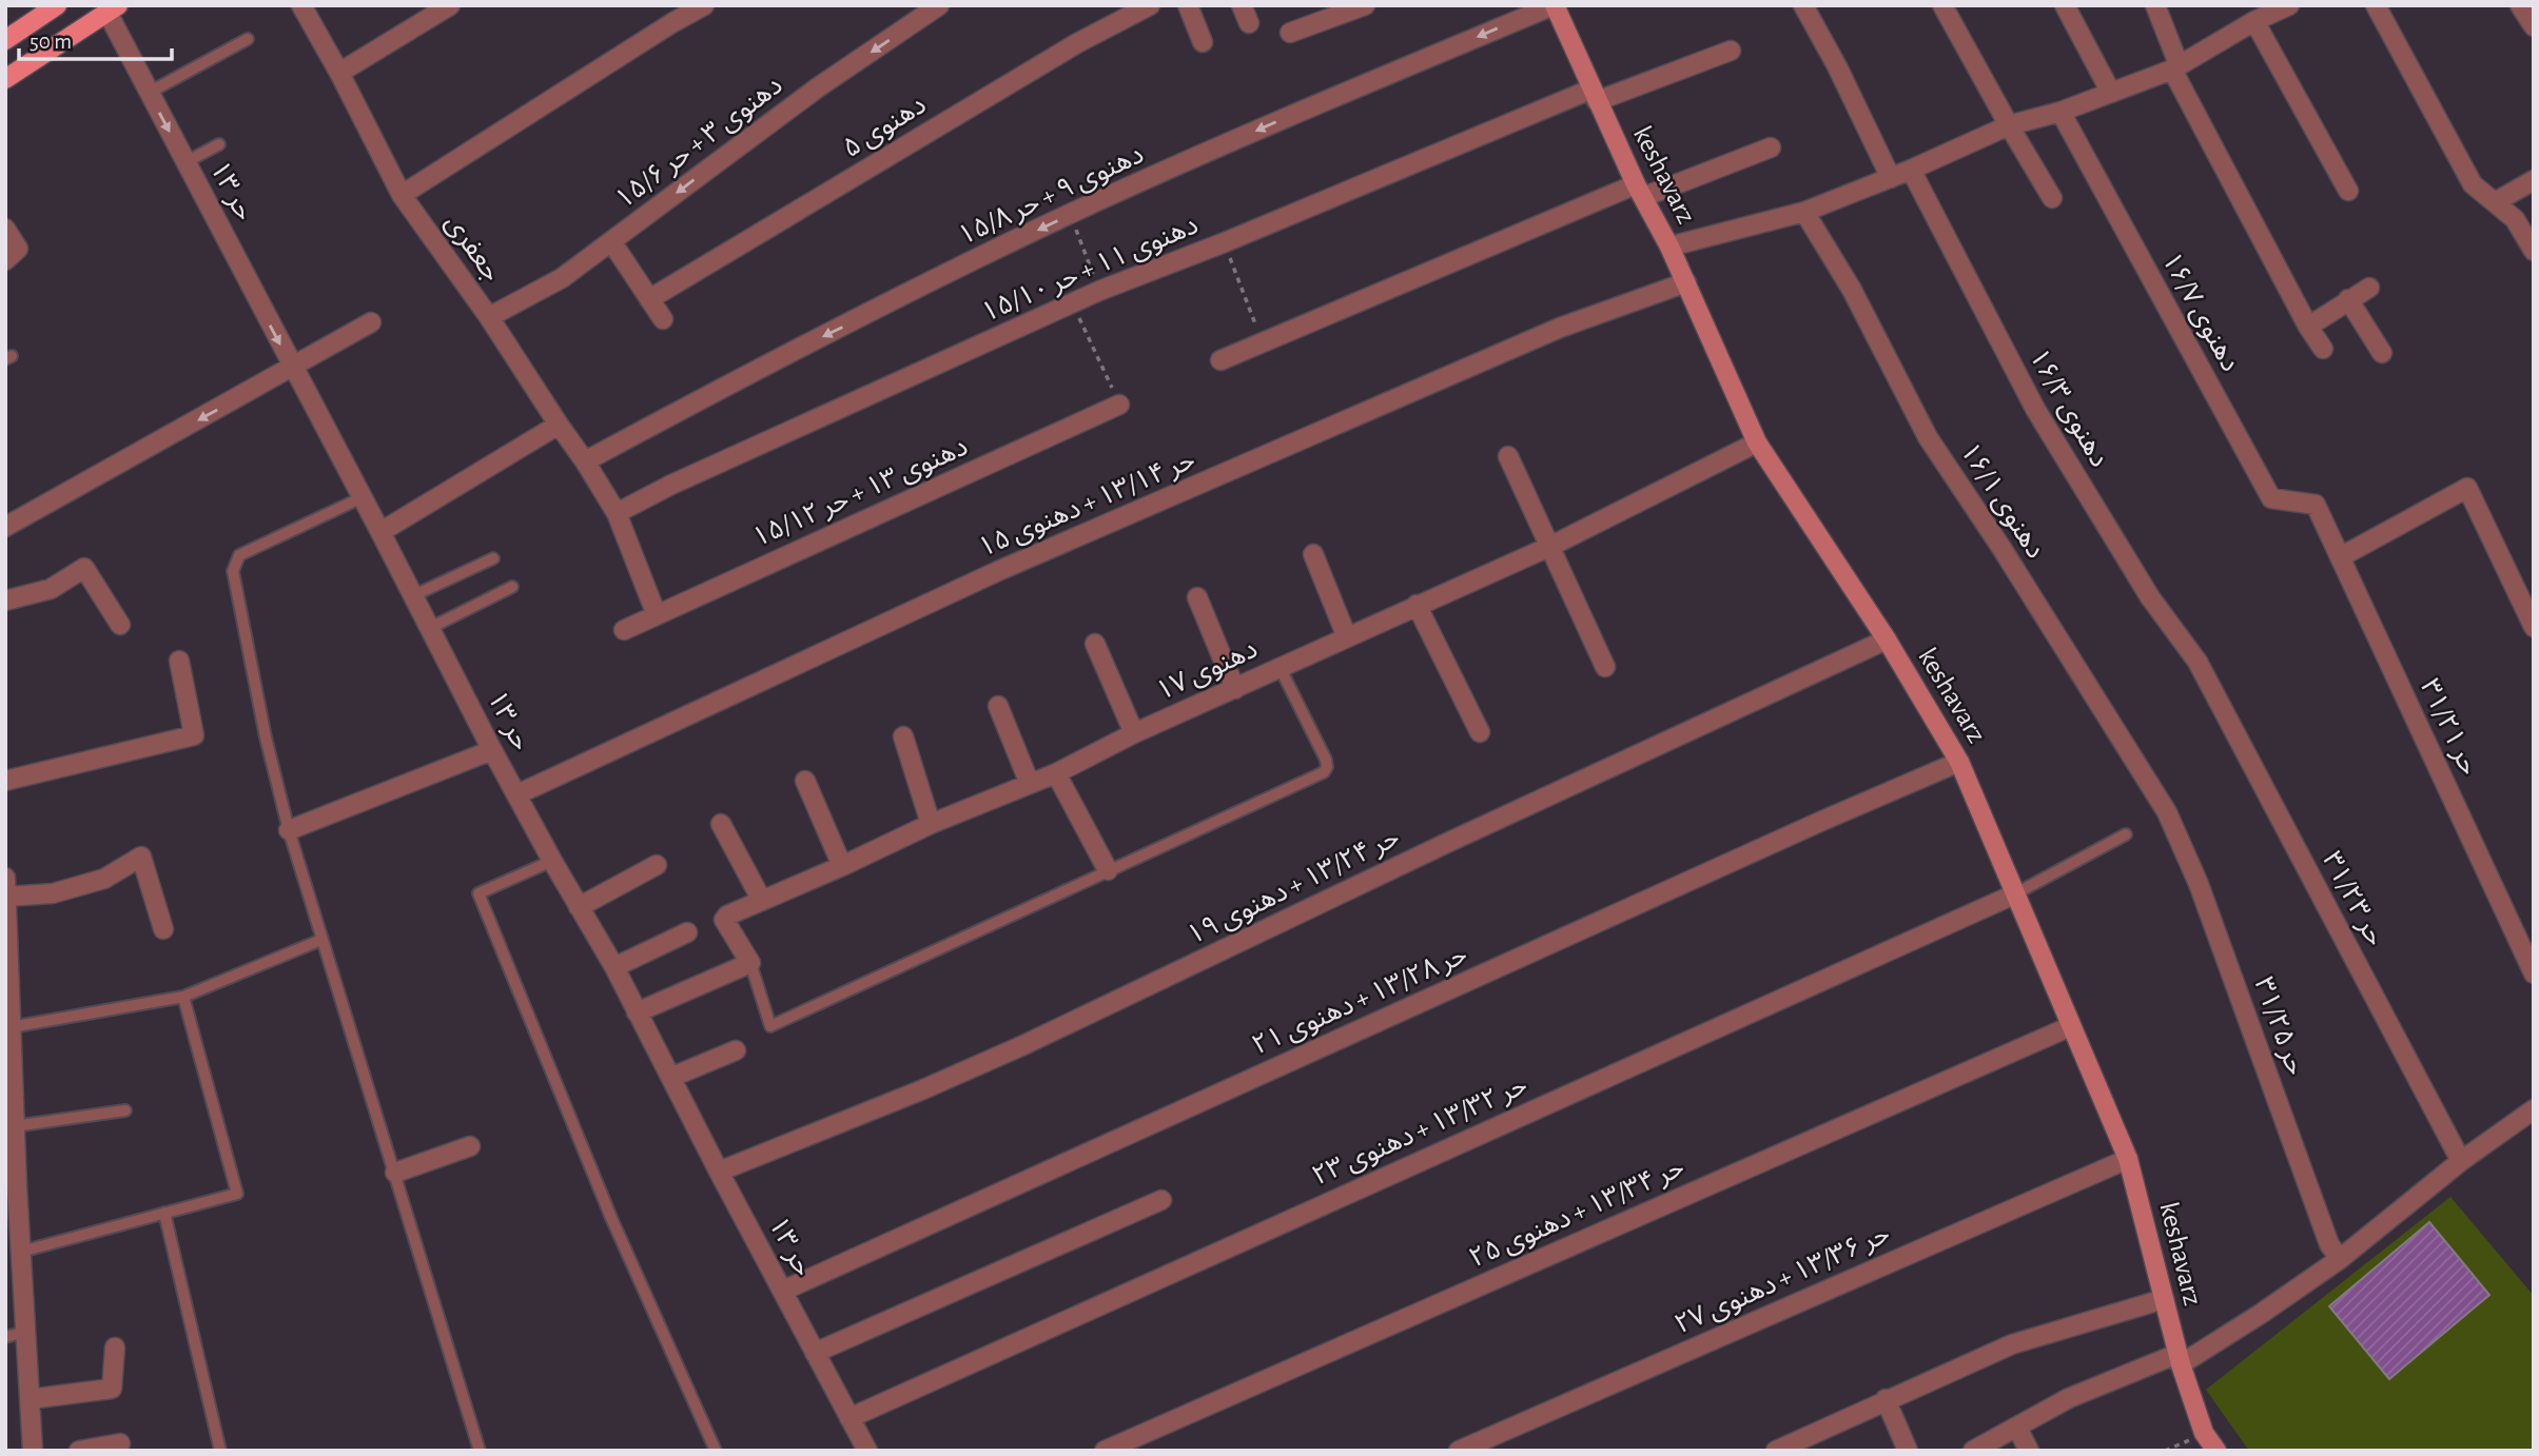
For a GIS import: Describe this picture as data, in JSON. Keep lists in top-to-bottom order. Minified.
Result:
{"streets":{"street":["دهنوی ۵","دهنوی ۳ + حر ۱۵/۶","keshavarz","حر ۱۳","دهنوی ۹ + حر ۱۵/۸","جعفری","دهنوی ۱۱ + حر ۱۵/۱۰","دهنوی ۱۶/۷","دهنوی ۱۶/۳","دهنوی ۱۳ + حر ۱۵/۱۲","دهنوی ۱۶/۱","حر ۱۳/۱۴ + دهنوی ۱۵","دهنوی ۱۷","حر ۳۱/۲۱","حر ۱۳/۲۴ + دهنوی ۱۹","حر ۳۱/۲۳","حر ۱۳/۲۸ + دهنوی ۲۱","حر ۳۱/۲۵","حر ۱۳/۳۲ + دهنوی ۲۳","حر ۱۳/۳۴ + دهنوی ۲۵","حر ۱۳/۳۶ + دهنوی ۲۷"]},"crossings":[["دهنوی ۳ + حر ۱۵/۶","جعفری"],["keshavarz","دهنوی ۹ + حر ۱۵/۸"],["keshavarz","دهنوی ۱۱ + حر ۱۵/۱۰"],["keshavarz","حر ۱۳/۱۴ + دهنوی ۱۵"],["keshavarz","دهنوی ۱۷"],["keshavarz","حر ۱۳/۲۴ + دهنوی ۱۹"],["keshavarz","حر ۱۳/۲۸ + دهنوی ۲۱"],["keshavarz","حر ۱۳/۳۲ + دهنوی ۲۳"],["keshavarz","حر ۱۳/۳۴ + دهنوی ۲۵"],["keshavarz","حر ۱۳/۳۶ + دهنوی ۲۷"],["حر ۱۳","حر ۱۳/۱۴ + دهنوی ۱۵"],["حر ۱۳","حر ۱۳/۲۴ + دهنوی ۱۹"],["حر ۱۳","حر ۱۳/۲۸ + دهنوی ۲۱"],["حر ۱۳","حر ۱۳/۳۲ + دهنوی ۲۳"],["دهنوی ۹ + حر ۱۵/۸","جعفری"],["جعفری","دهنوی ۱۱ + حر ۱۵/۱۰"],["جعفری","دهنوی ۱۳ + حر ۱۵/۱۲"],["دهنوی ۱۶/۷","حر ۳۱/۲۱"],["دهنوی ۱۶/۳","حر ۳۱/۲۳"],["دهنوی ۱۶/۱","حر ۳۱/۲۵"]],"one_way":["دهنوی ۹ + حر ۱۵/۸"],"scale_bar":"50 m"}
